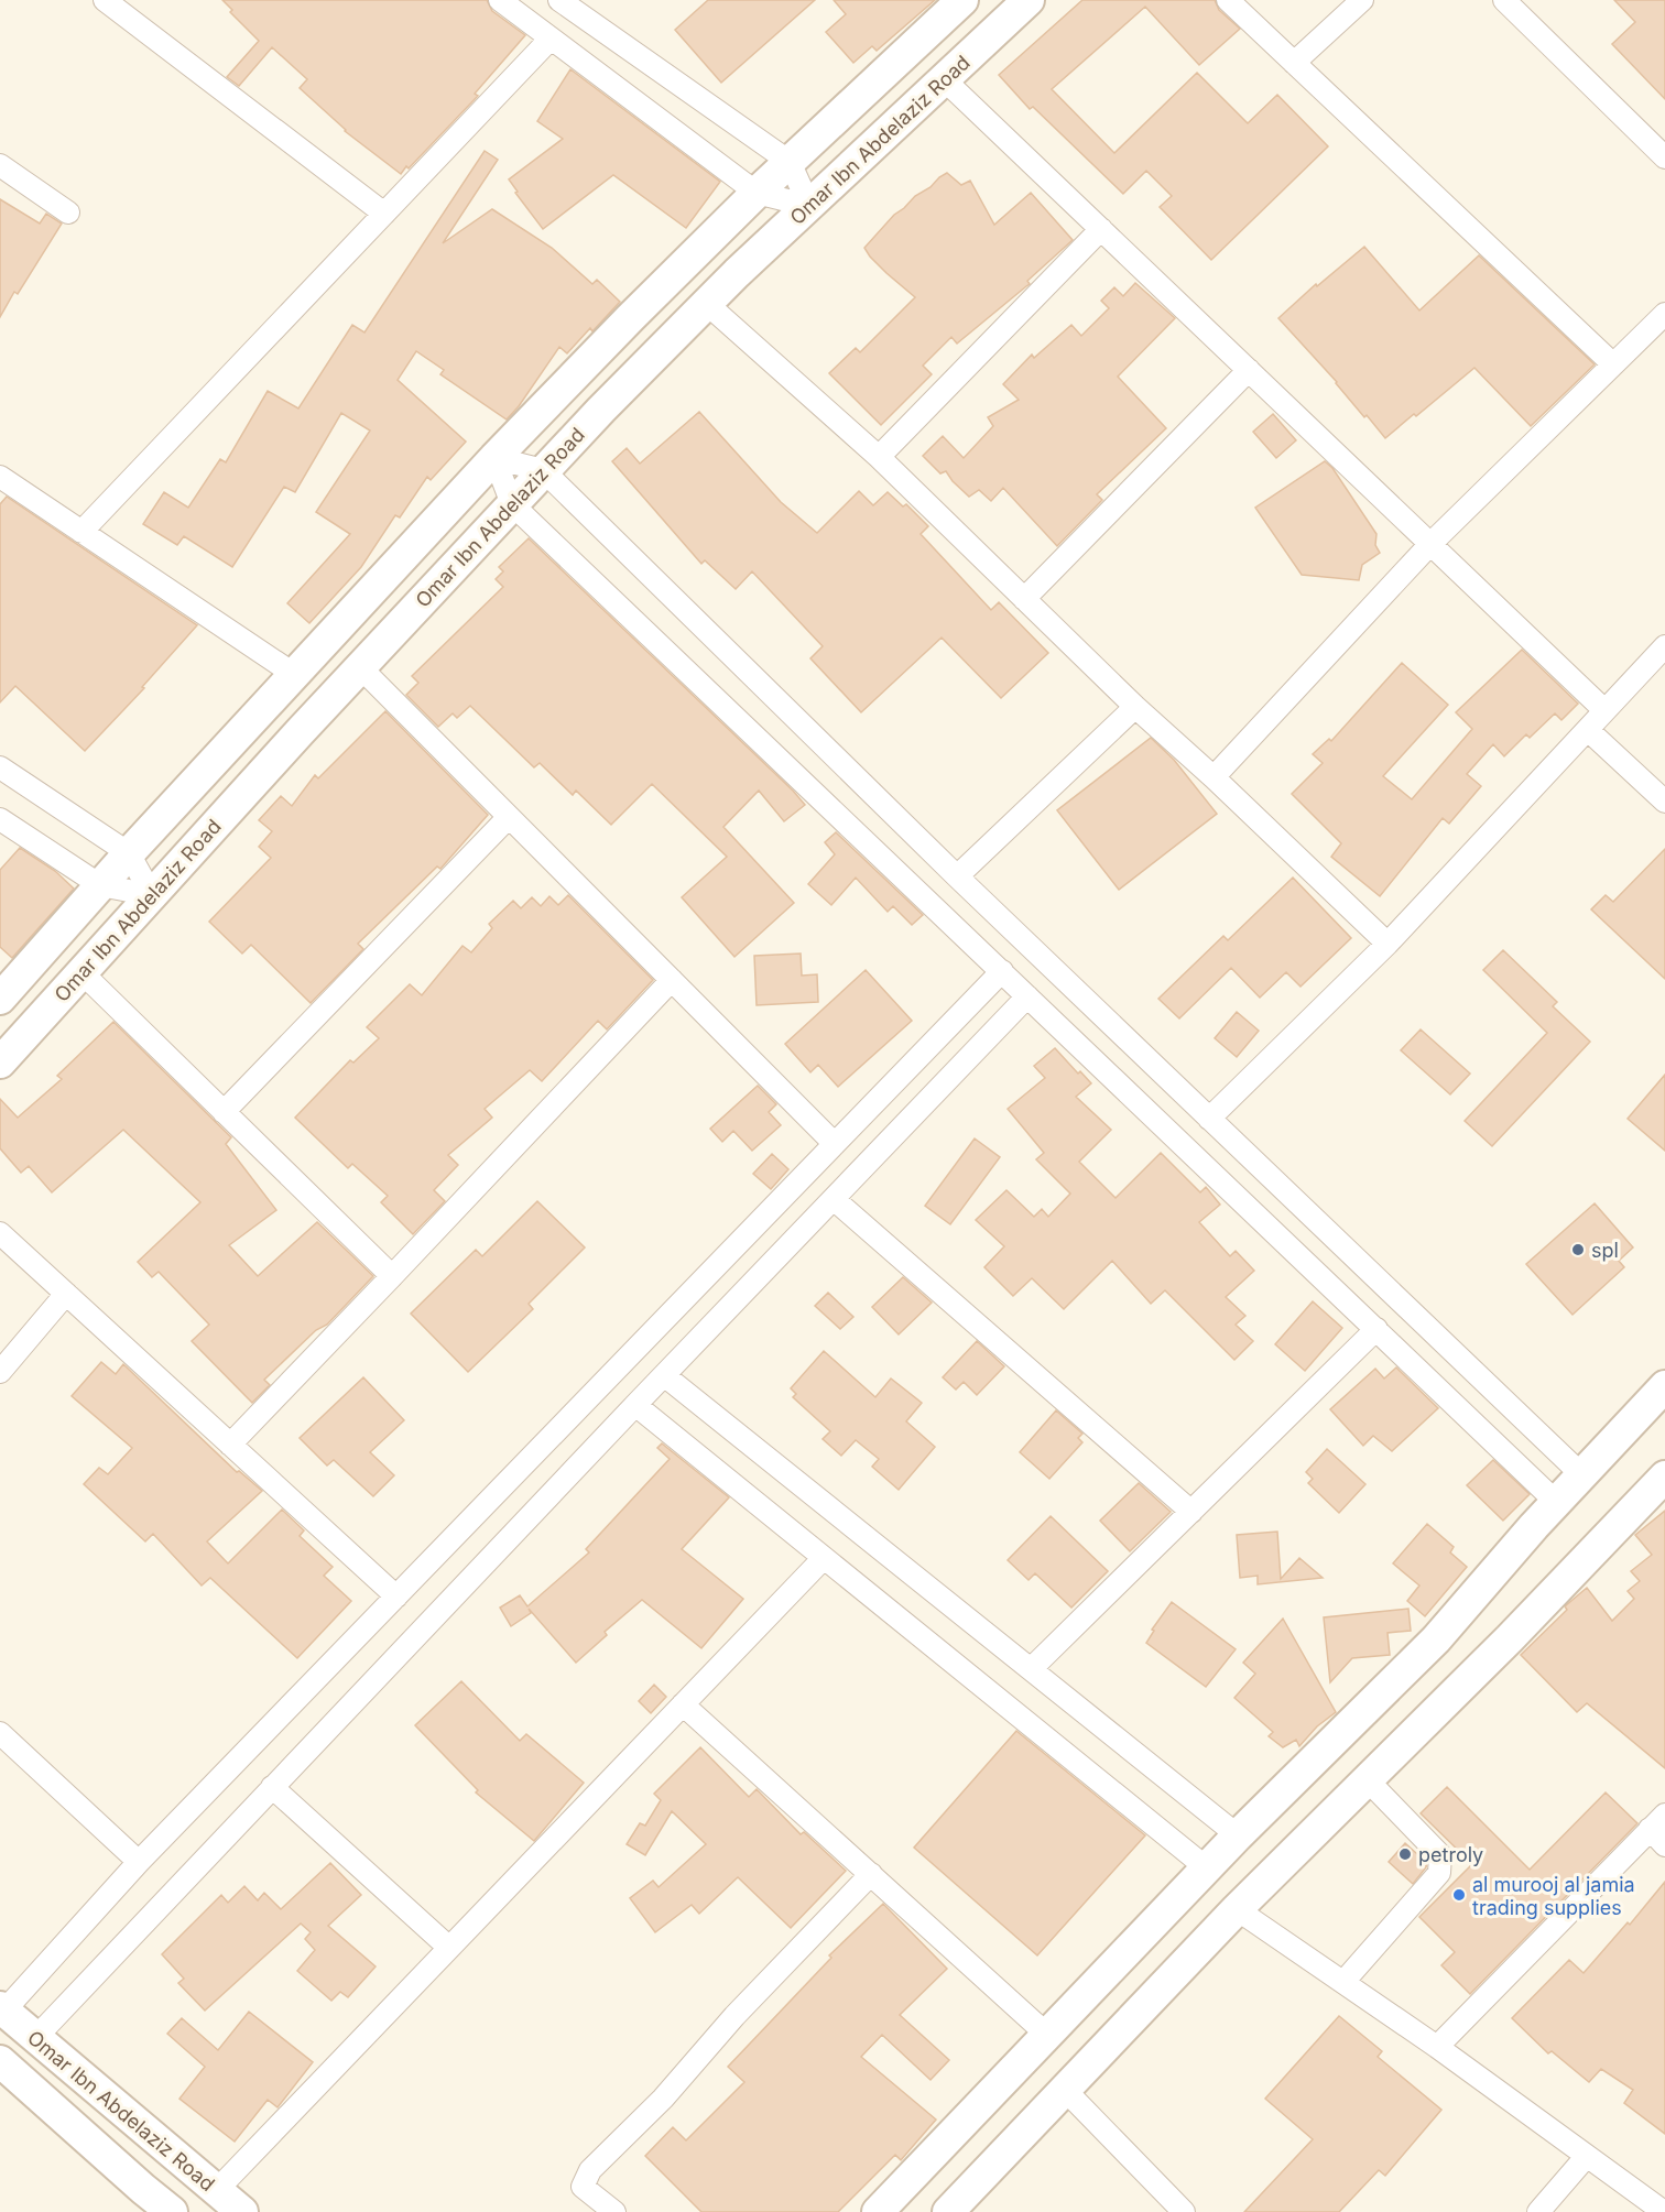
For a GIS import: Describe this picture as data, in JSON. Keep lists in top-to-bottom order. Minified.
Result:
{"streets":{"street":["Omar Ibn Abdelaziz Road"]},"places":["spl","petroly","al murooj al jamia trading supplies"]}
